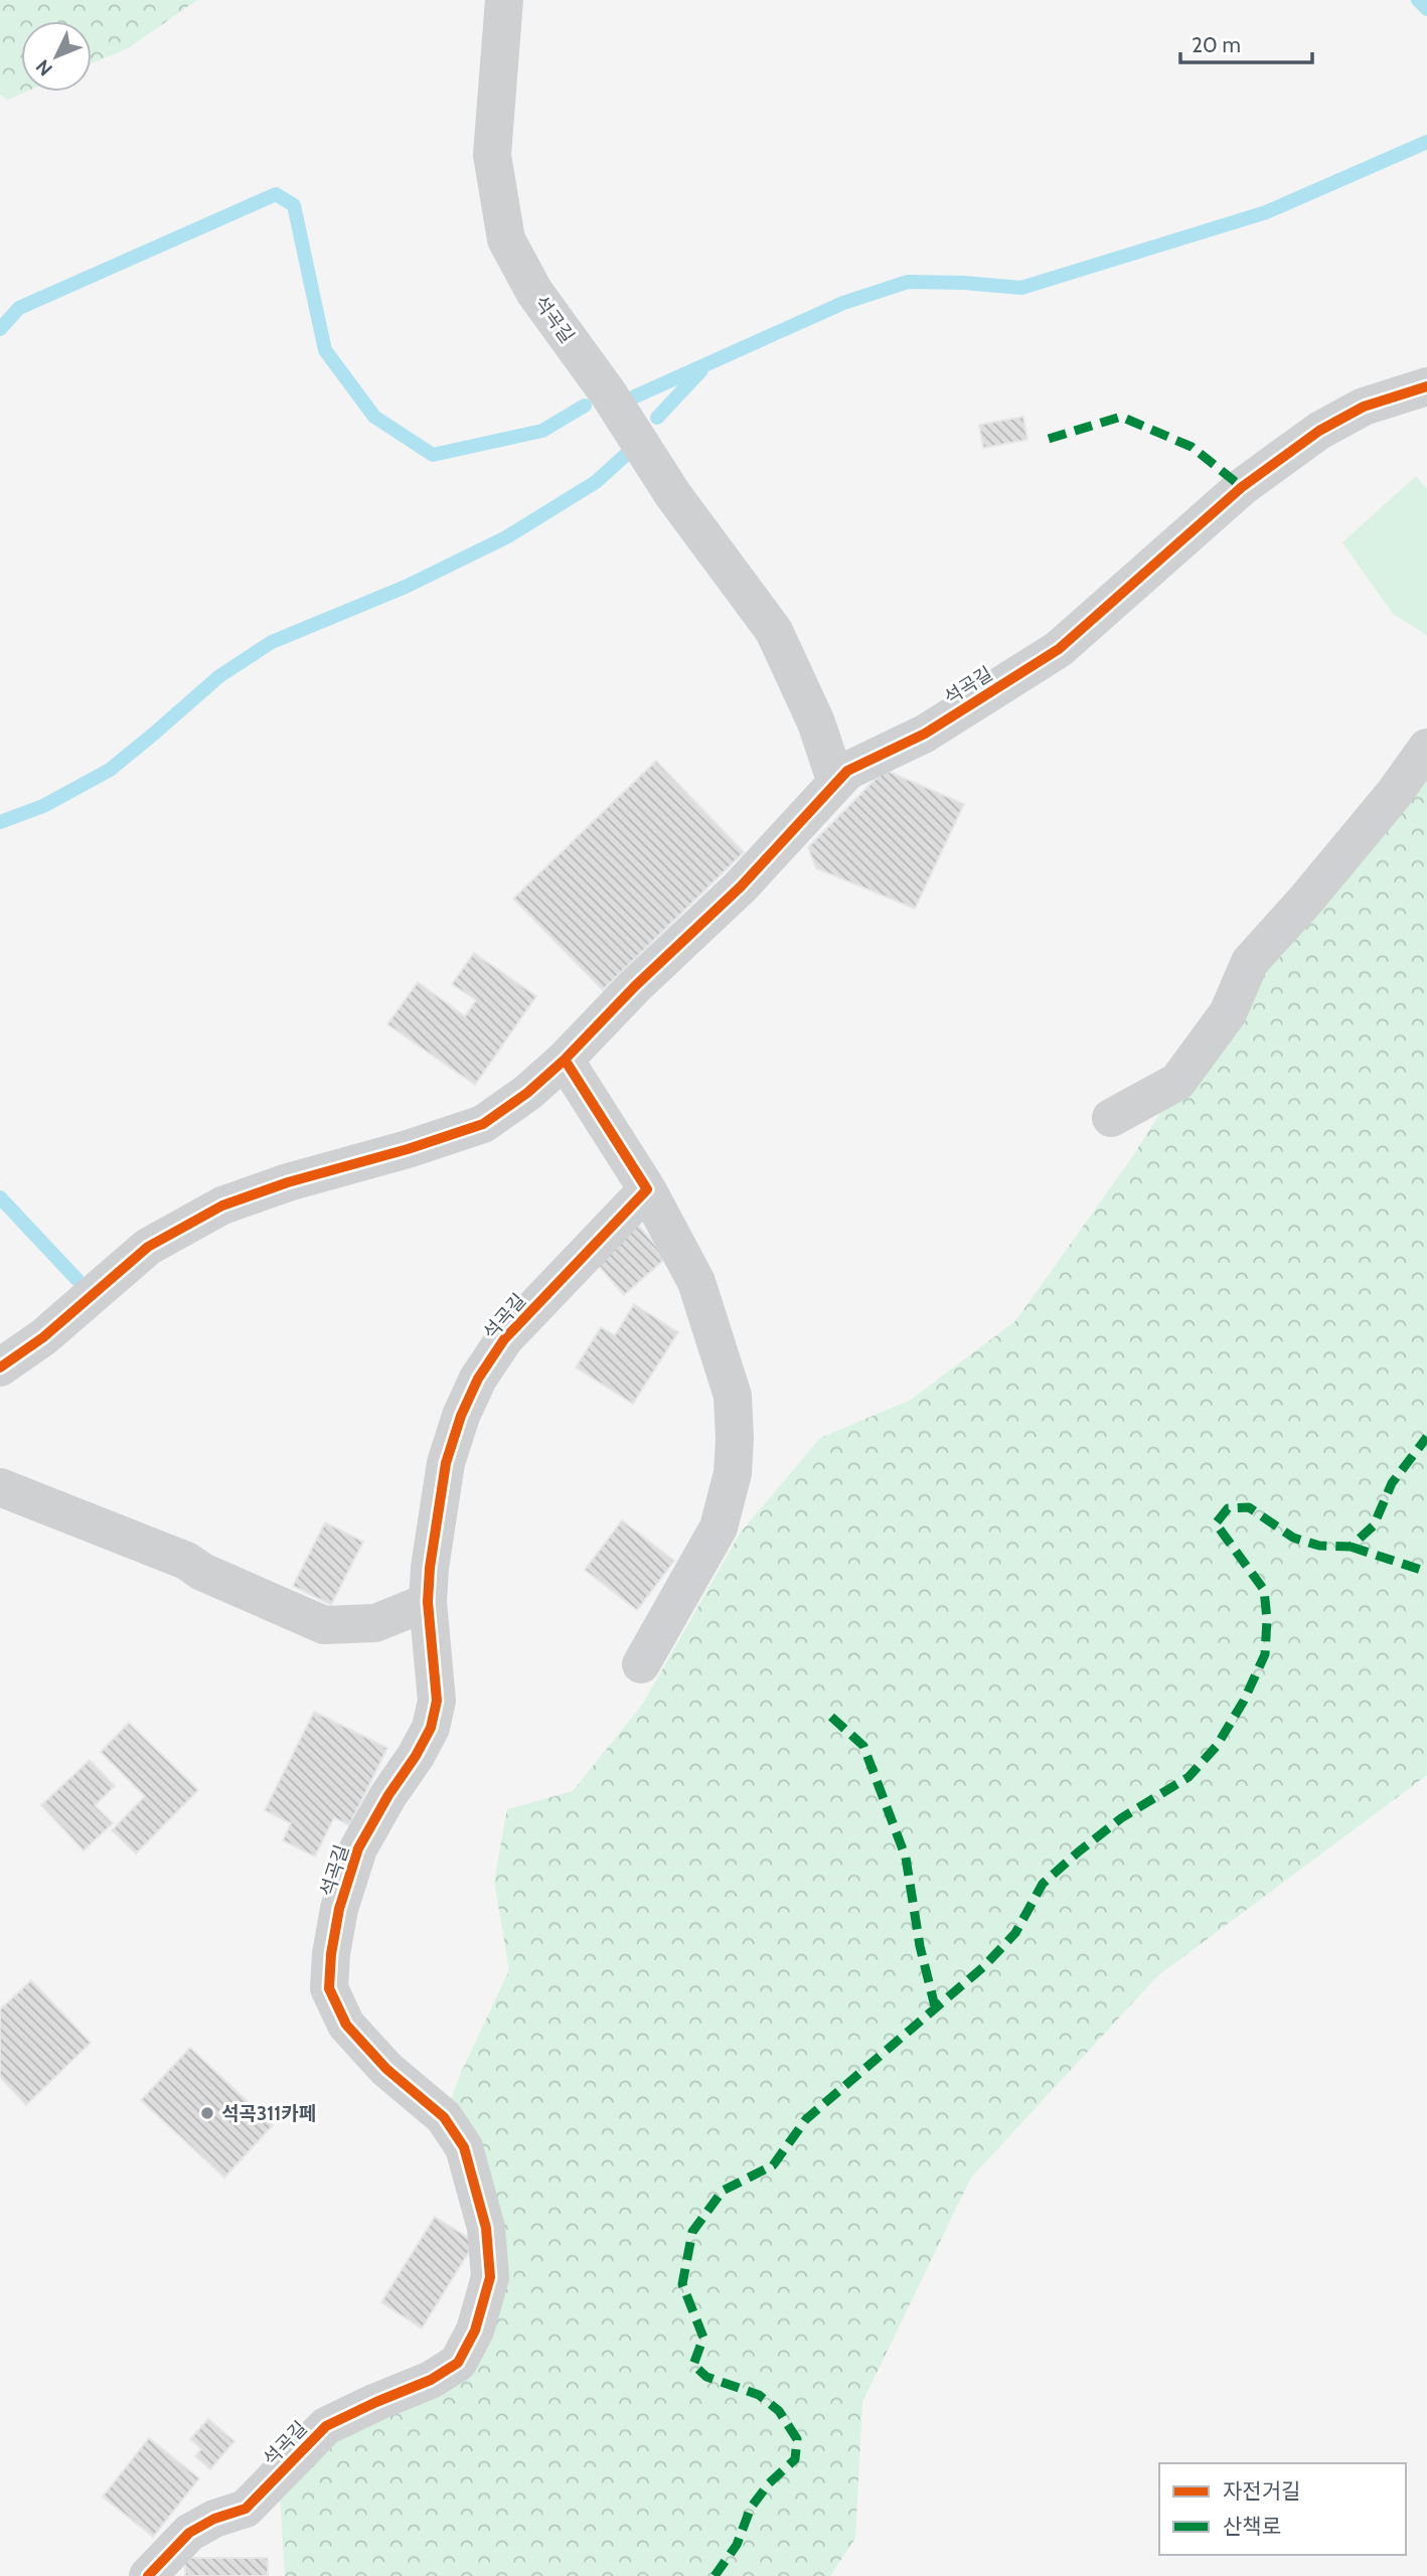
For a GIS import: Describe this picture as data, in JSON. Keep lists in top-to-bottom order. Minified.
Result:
{"streets":{"street":["석곡길"]},"places":["석곡311카페"],"legend":["자전거길","산책로"],"scale_bar":"20 m","north":"bottom left"}
